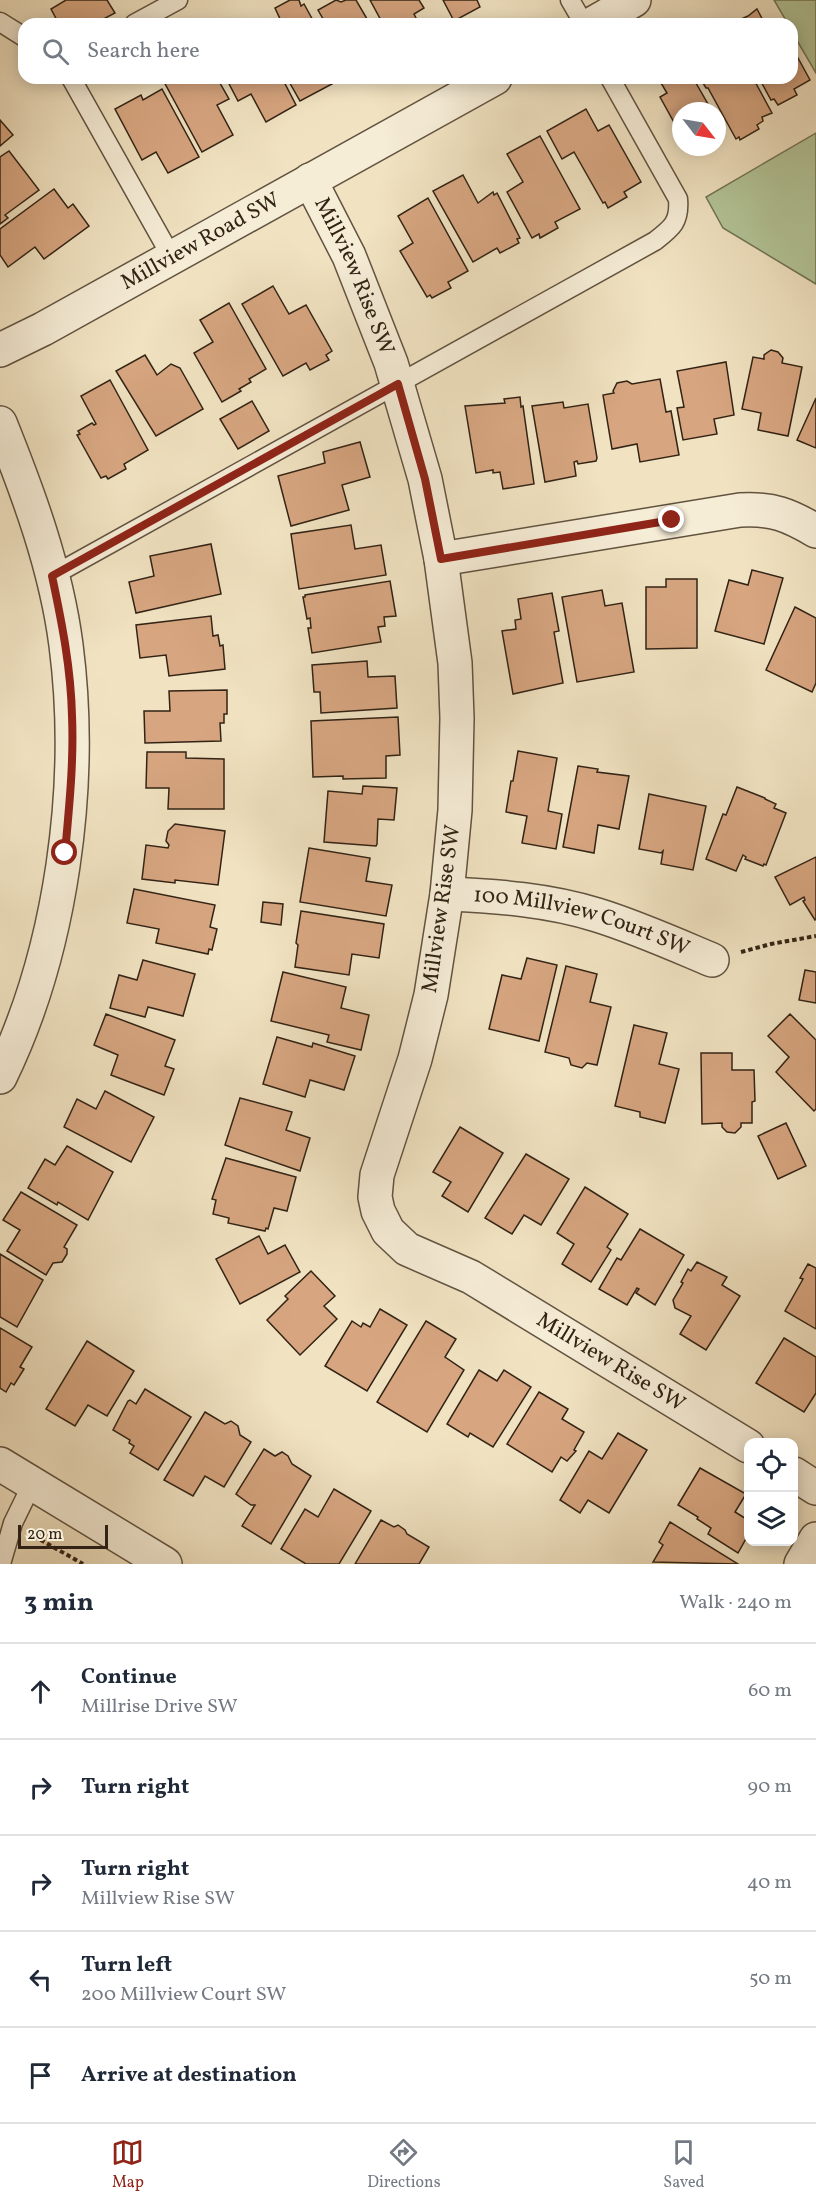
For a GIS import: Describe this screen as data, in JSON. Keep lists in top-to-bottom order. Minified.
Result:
{"streets":{"street":["Millview Road SW","Millview Rise SW","100 Millview Court SW"]},"crossings":[["Millview Road SW","Millview Rise SW"],["Millview Rise SW","100 Millview Court SW"]],"scale_bar":"20 m","north":"bottom right","page":{"search":"Search here","scale":"20 m","heading":["3 min","Walk · 240 m"],"list":[["Continue","Millrise Drive SW","60 m"],["Turn right","90 m"],["Turn right","Millview Rise SW","40 m"],["Turn left","200 Millview Court SW","50 m"],"Arrive at destination"],"nav":["Map","Directions","Saved"]}}
